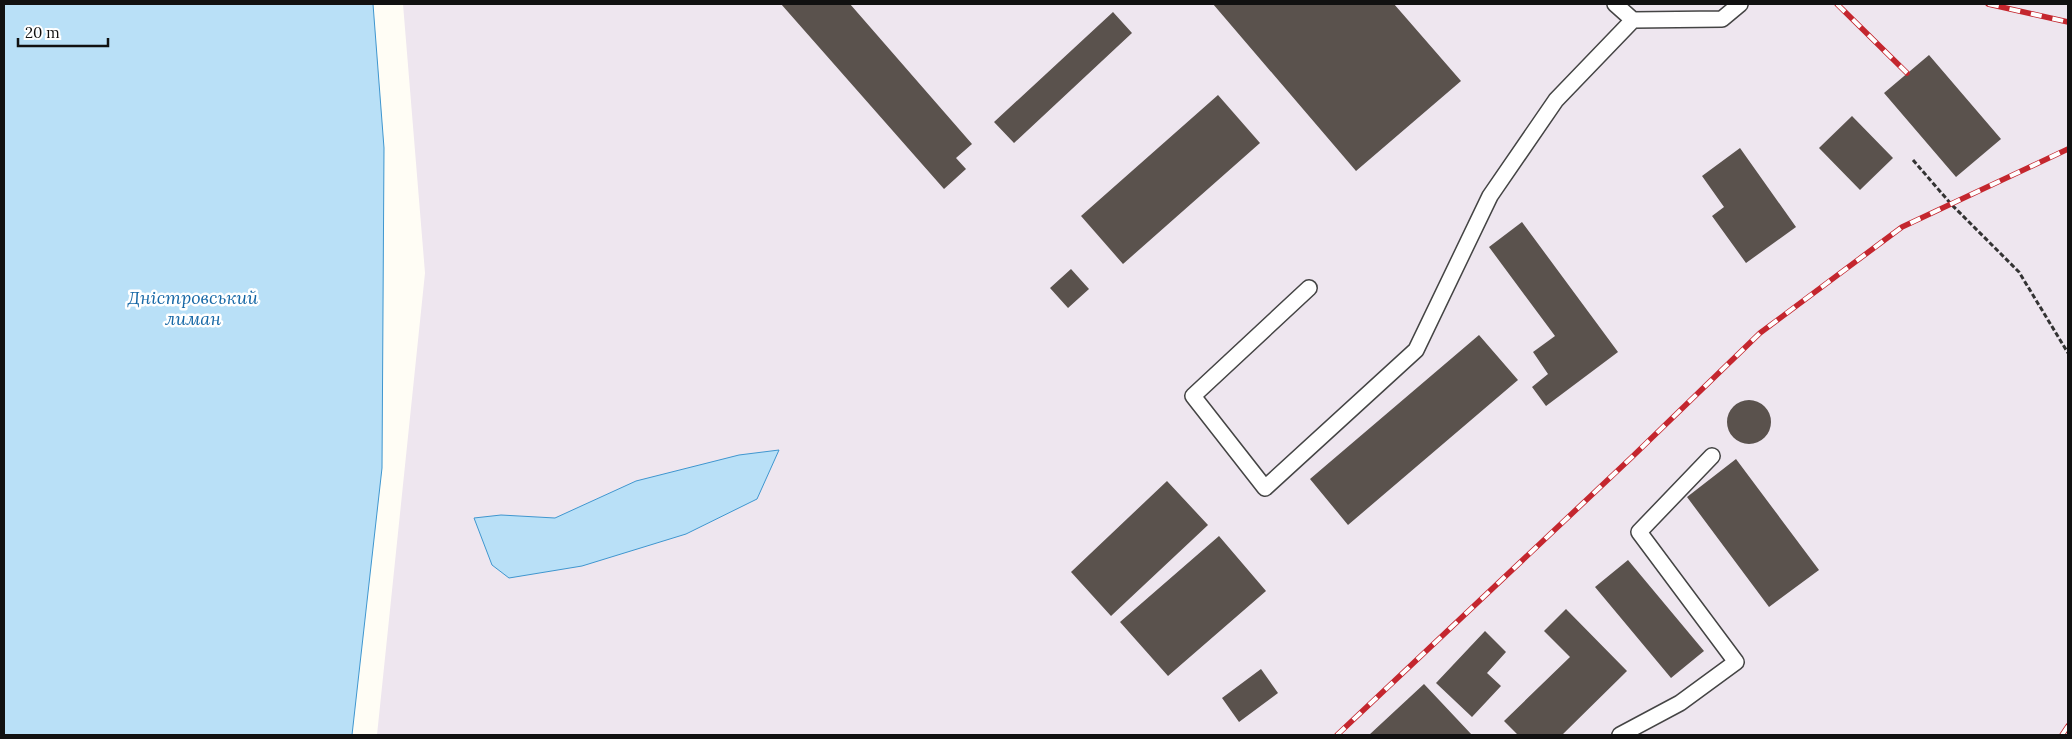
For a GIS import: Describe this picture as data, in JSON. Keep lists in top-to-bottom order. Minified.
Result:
{"water":["Дністровський лиман"],"scale_bar":"20 m"}
